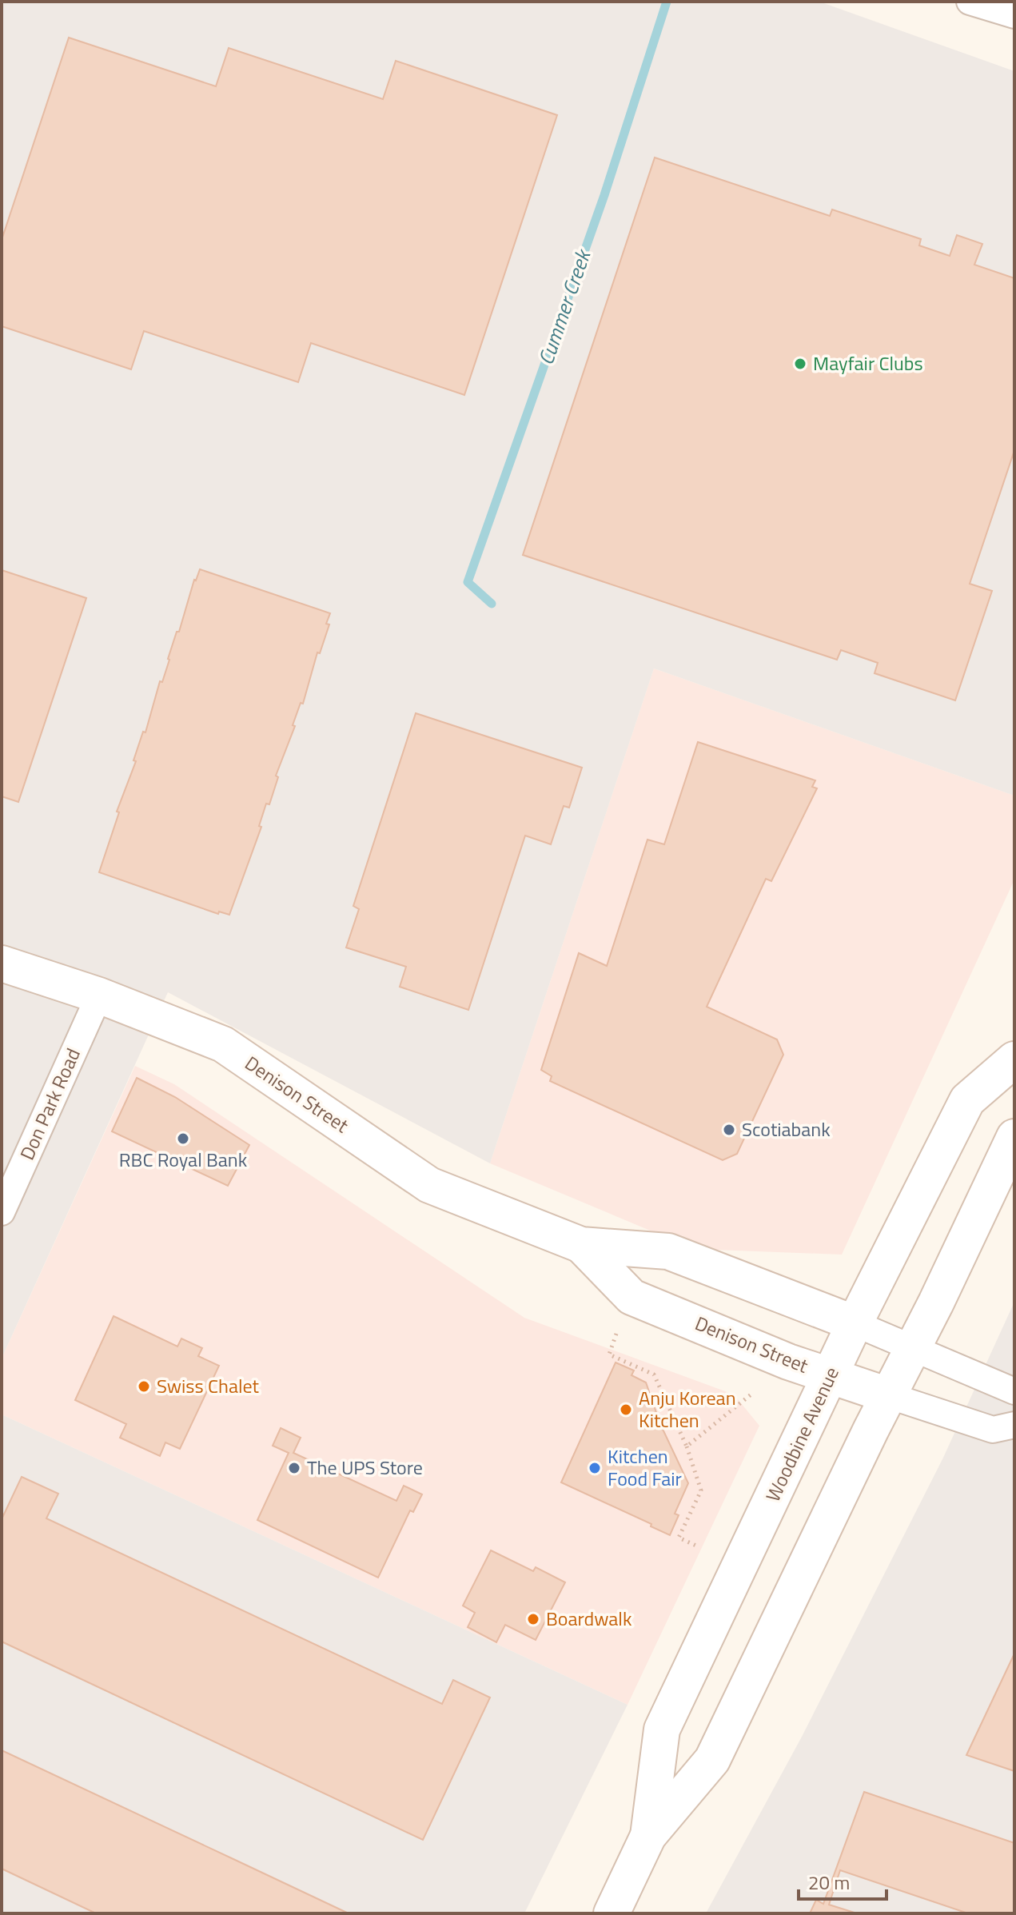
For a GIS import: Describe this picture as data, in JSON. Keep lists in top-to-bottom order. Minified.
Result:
{"streets":{"main road":["Denison Street","Woodbine Avenue"],"street":["Don Park Road"]},"crossings":[["Denison Street","Don Park Road"],["Denison Street","Woodbine Avenue"]],"water":["Cummer Creek"],"places":["Mayfair Clubs","Scotiabank","RBC Royal Bank","Swiss Chalet","Anju Korean Kitchen","The UPS Store","Kitchen Food Fair","Boardwalk"],"scale_bar":"20 m"}
